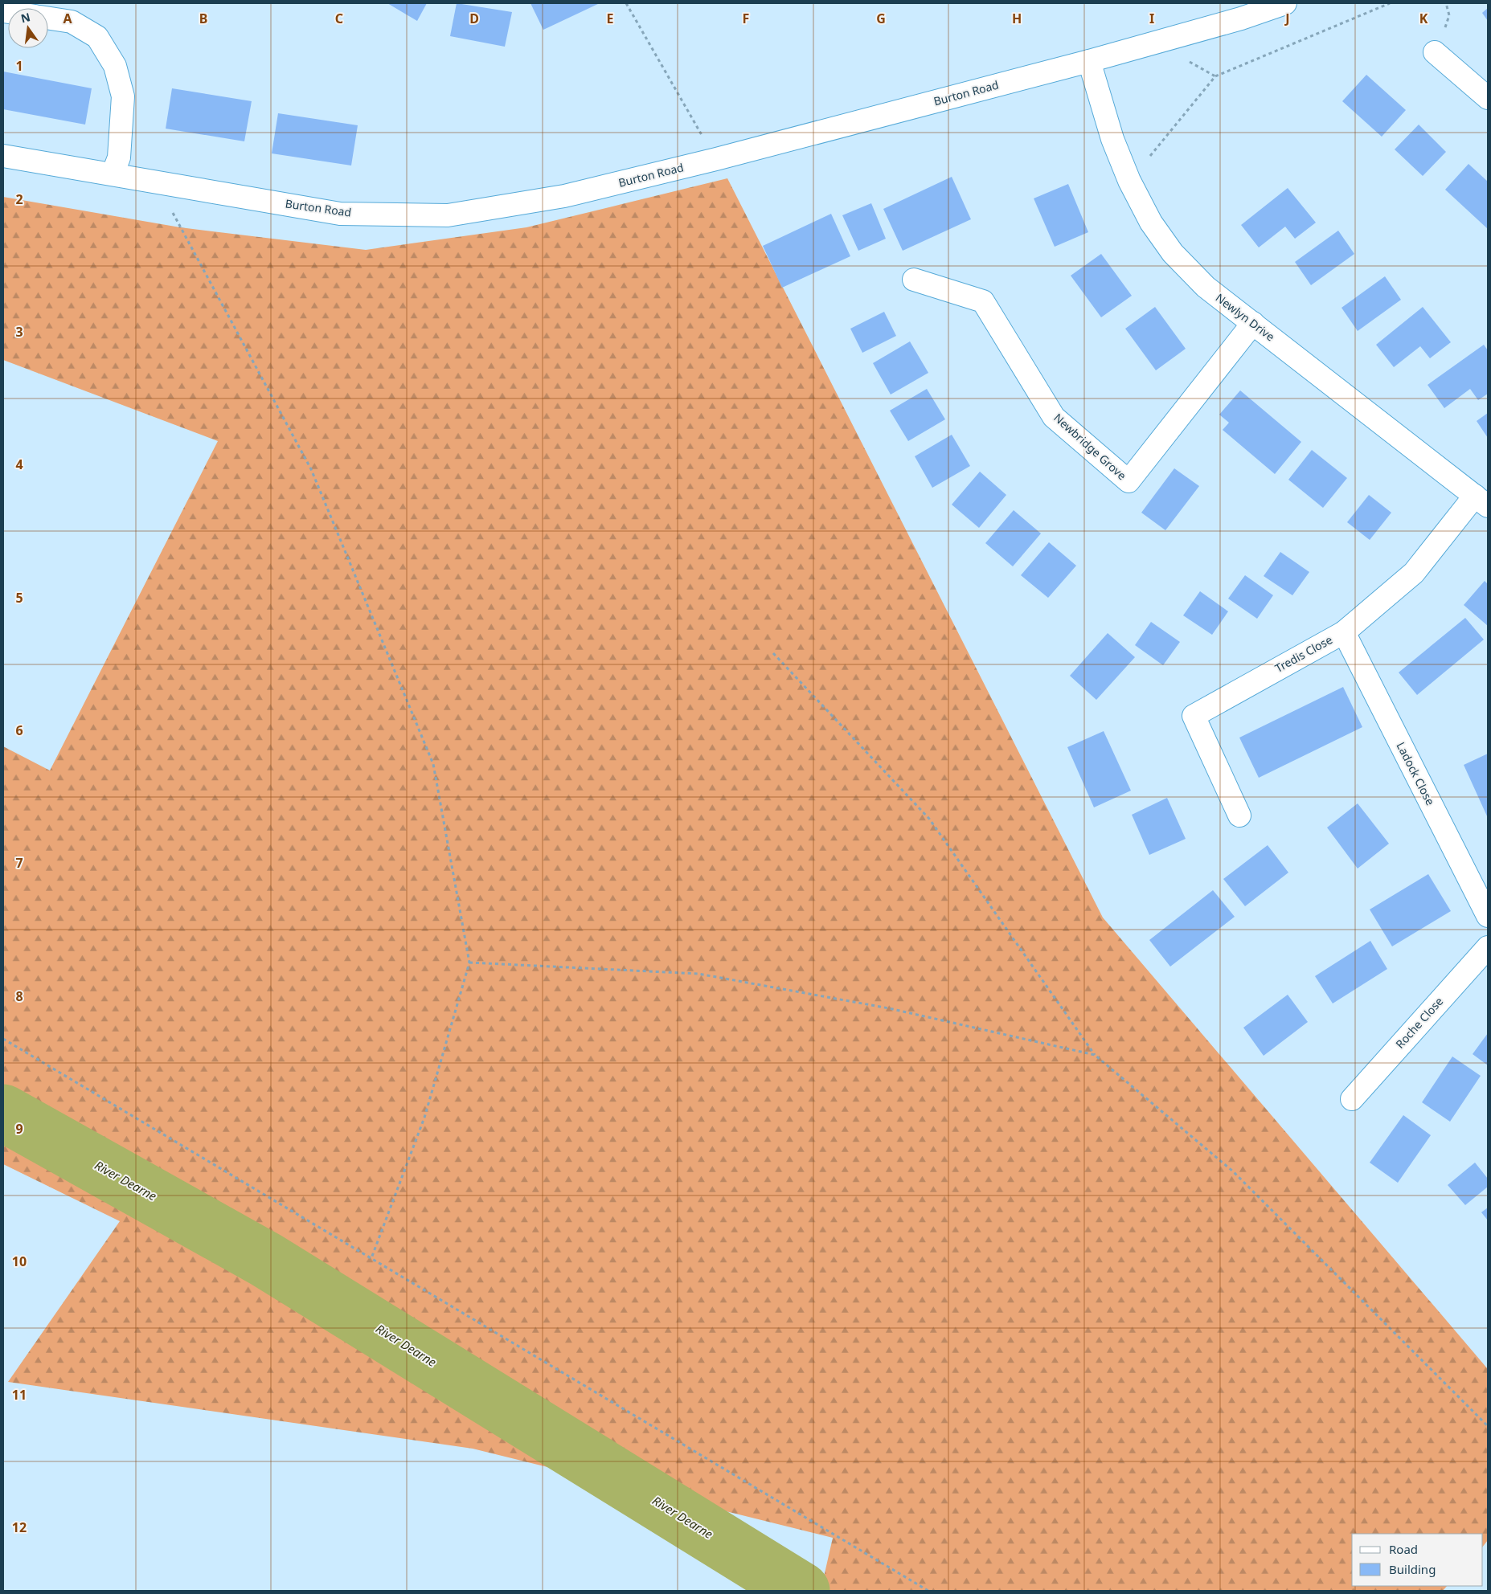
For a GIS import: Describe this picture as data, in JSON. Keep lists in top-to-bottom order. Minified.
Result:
{"streets":{"street":["Burton Road","Newlyn Drive","Newbridge Grove","Tredis Close","Ladock Close","Roche Close"]},"crossings":[["Burton Road","Newlyn Drive"],["Newlyn Drive","Newbridge Grove"],["Newlyn Drive","Tredis Close"],["Tredis Close","Ladock Close"]],"water":["River Dearne"],"legend":["Road","Building"],"north":"top","grid":{"columns":["A","B","C","D","E","F","G","H","I","J","K"],"rows":["1","2","3","4","5","6","7","8","9","10","11","12"]}}
